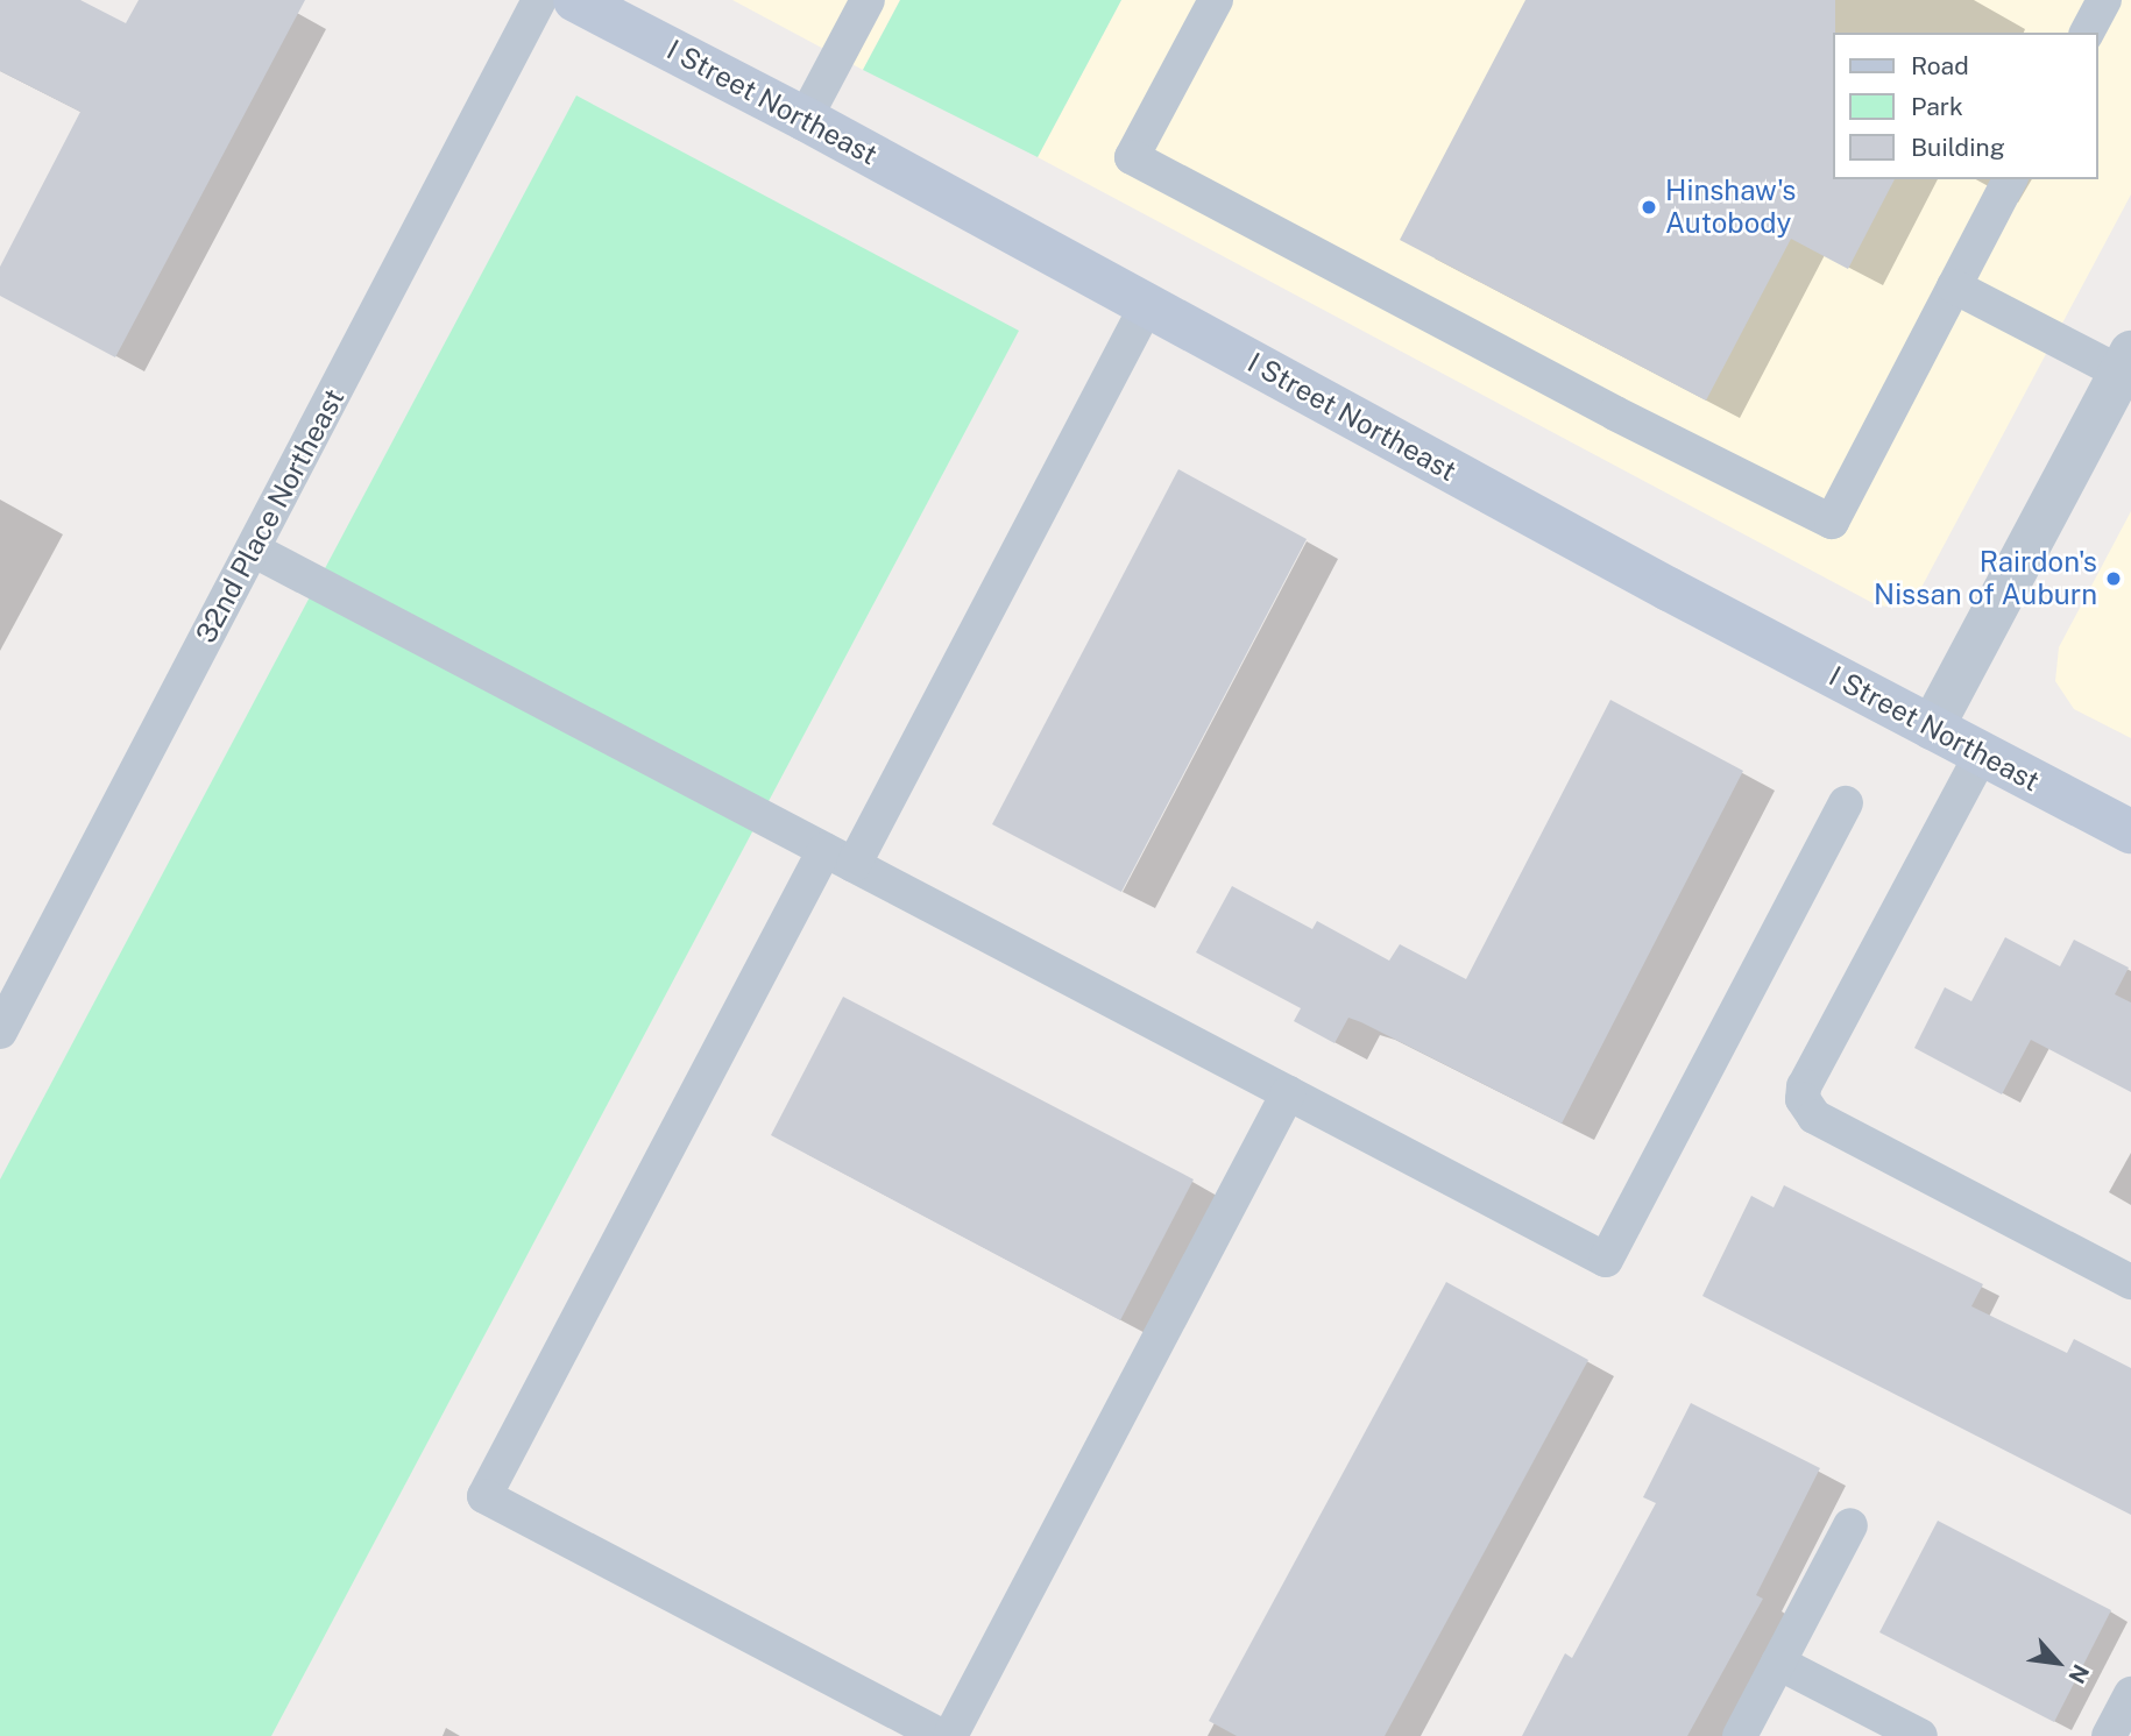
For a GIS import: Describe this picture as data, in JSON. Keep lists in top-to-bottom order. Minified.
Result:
{"streets":{"street":["I Street Northeast"],"lane":["32nd Place Northeast"]},"places":["Hinshaw's Autobody","Rairdon's Nissan of Auburn"],"legend":["Road","Park","Building"],"north":"bottom right"}
